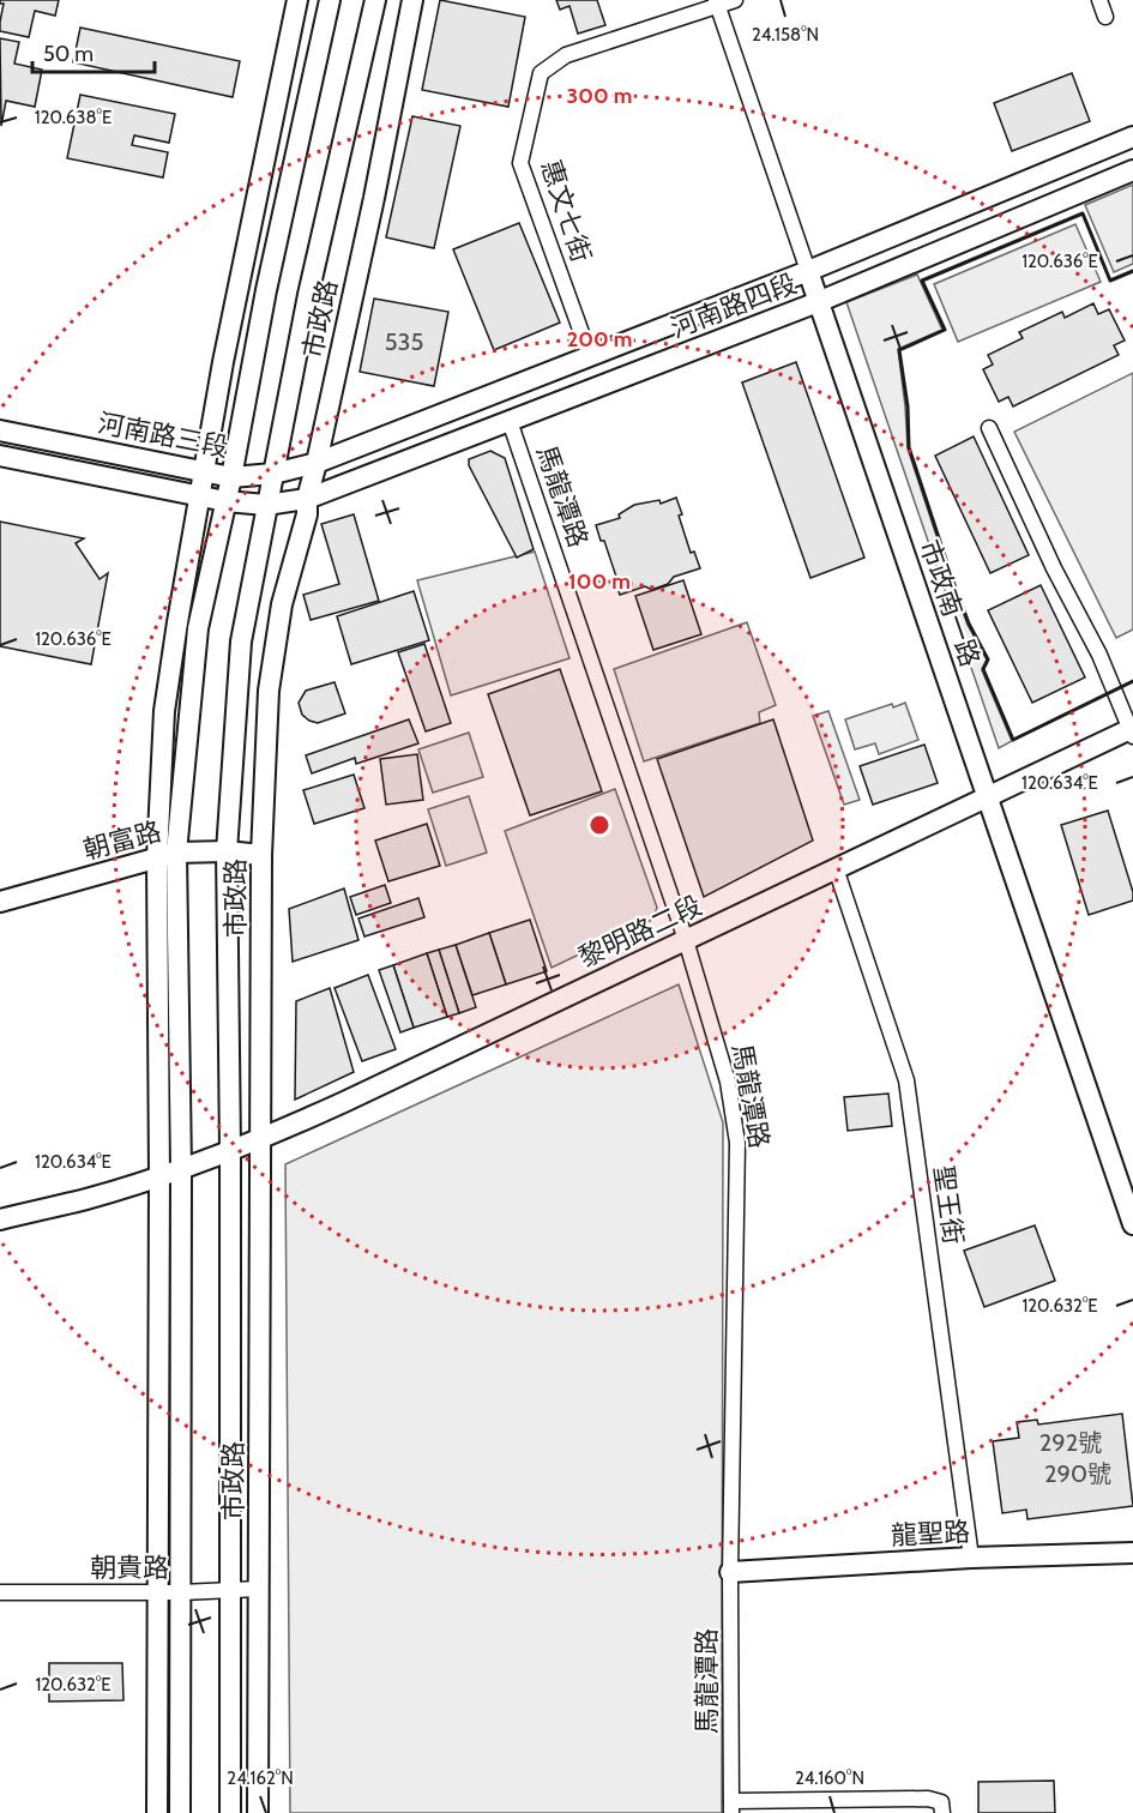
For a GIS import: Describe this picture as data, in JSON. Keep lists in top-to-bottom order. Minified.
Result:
{"streets":{"street":["惠文七街","河南路四段","市政路","河南路三段","馬龍潭路","市政南一路","朝富路","黎明路二段","聖王街","龍聖路","朝貴路"]},"crossings":[["惠文七街","河南路四段"],["惠文七街","市政南一路"],["河南路四段","市政路"],["河南路四段","河南路三段"],["河南路四段","馬龍潭路"],["河南路四段","市政南一路"],["市政路","河南路三段"],["市政路","朝富路"],["市政路","黎明路二段"],["市政路","朝貴路"],["馬龍潭路","黎明路二段"],["馬龍潭路","龍聖路"],["市政南一路","黎明路二段"],["黎明路二段","聖王街"],["聖王街","龍聖路"]],"house_numbers":["535","292號","290號"],"scale_bar":"50 m","coordinates":["24.158°N","120.638°E","120.636°E","120.634°E","120.632°E","24.162°N","24.160°N"],"rings":["300 m","200 m","100 m"]}
